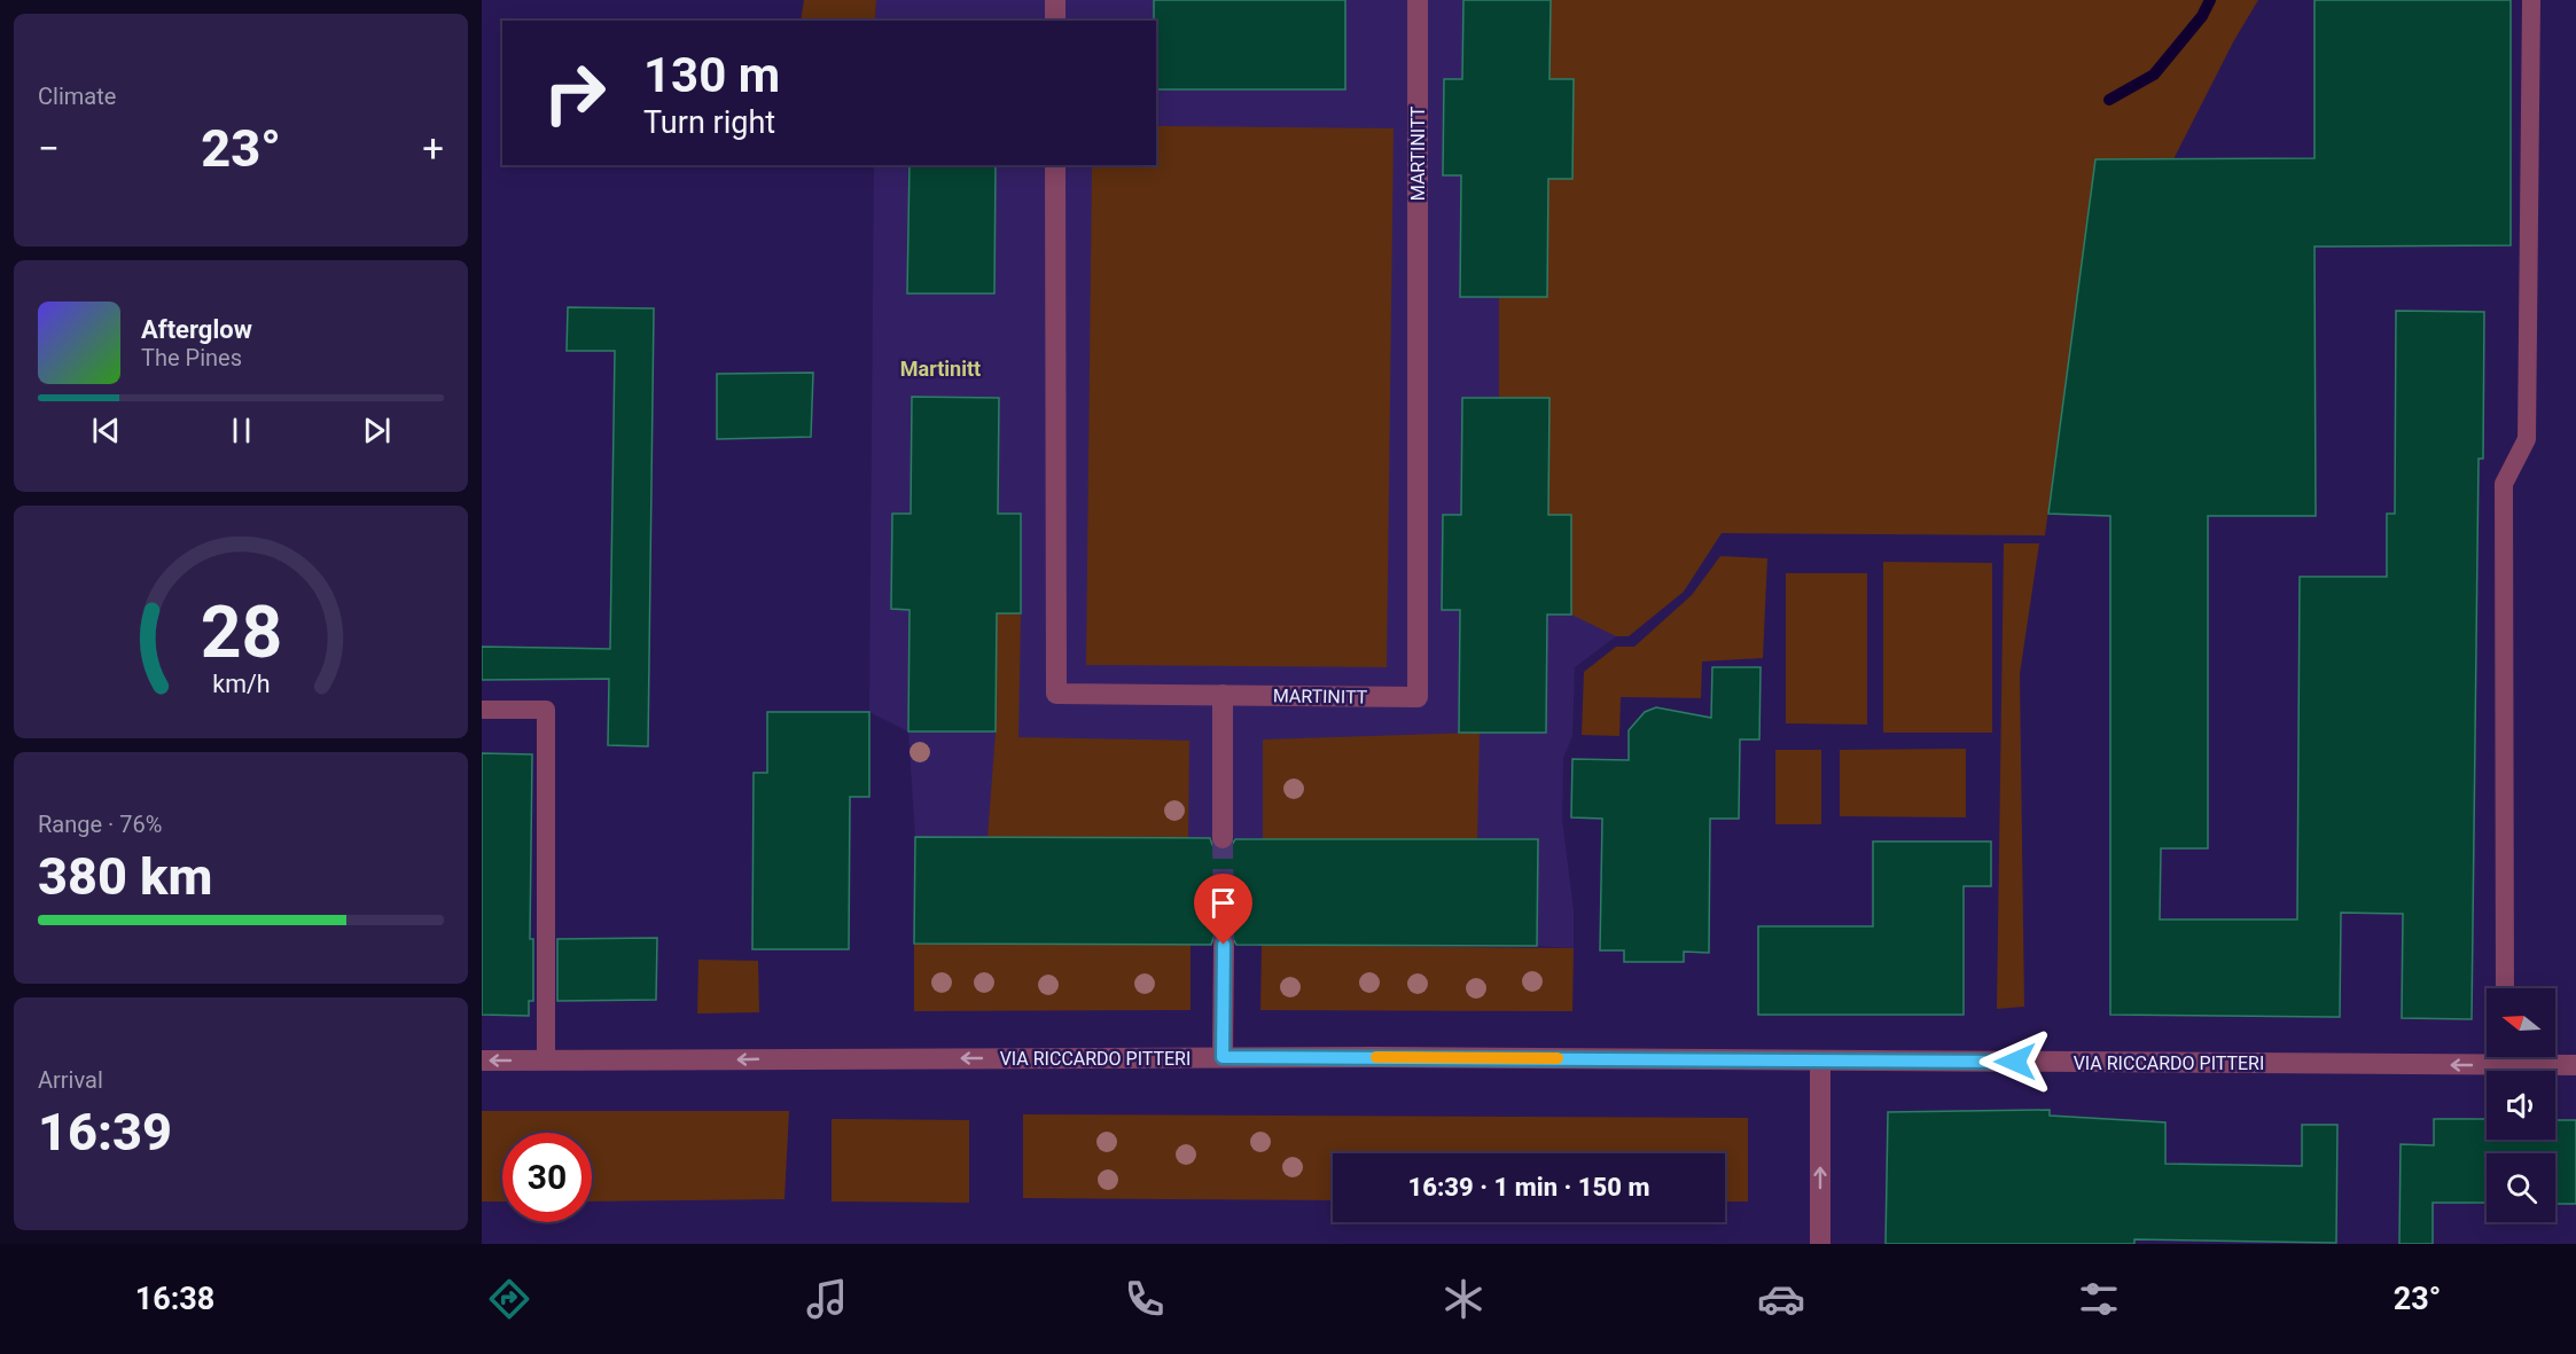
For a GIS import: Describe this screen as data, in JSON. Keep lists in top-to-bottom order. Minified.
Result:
{"streets":{"street":["MARTINITT","VIA RICCARDO PITTERI"]},"one_way":["VIA RICCARDO PITTERI"],"districts":["Martinitt"],"north":"left","page":{"tile":["Climate",["Range · 76%","380 km"],["Arrival","16:39"]],"turn":["130 m","Turn right"],"heat":["−","23°","+"],"song":["Afterglow","The Pines"],"limit":"30","trip":"16:39 · 1 min · 150 m","tabs":["16:38","23°"],"gauge":["28","km/h"]}}
